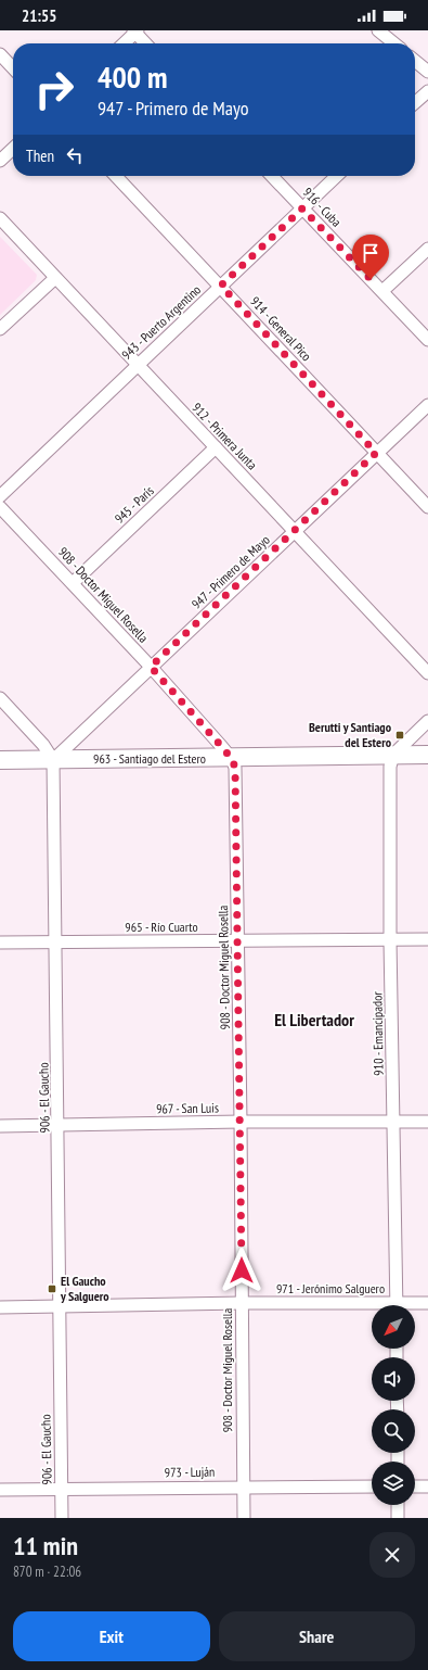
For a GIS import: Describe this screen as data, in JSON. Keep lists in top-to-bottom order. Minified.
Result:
{"streets":{"street":["916 - Cuba","943 - Puerto Argentino","914 - General Pico","912 - Primera Junta","945 - París","947 - Primero de Mayo","908 - Doctor Miguel Rosella","963 - Santiago del Estero","965 - Río Cuarto","910 - Emancipador","906 - El Gaucho","967 - San Luis","971 - Jerónimo Salguero","973 - Luján"]},"crossings":[["916 - Cuba","943 - Puerto Argentino"],["943 - Puerto Argentino","914 - General Pico"],["943 - Puerto Argentino","912 - Primera Junta"],["914 - General Pico","947 - Primero de Mayo"],["912 - Primera Junta","945 - París"],["912 - Primera Junta","947 - Primero de Mayo"],["945 - París","908 - Doctor Miguel Rosella"],["947 - Primero de Mayo","908 - Doctor Miguel Rosella"],["947 - Primero de Mayo","963 - Santiago del Estero"],["947 - Primero de Mayo","906 - El Gaucho"],["908 - Doctor Miguel Rosella","963 - Santiago del Estero"],["908 - Doctor Miguel Rosella","965 - Río Cuarto"],["908 - Doctor Miguel Rosella","967 - San Luis"],["908 - Doctor Miguel Rosella","971 - Jerónimo Salguero"],["908 - Doctor Miguel Rosella","973 - Luján"],["963 - Santiago del Estero","910 - Emancipador"],["963 - Santiago del Estero","906 - El Gaucho"],["965 - Río Cuarto","910 - Emancipador"],["965 - Río Cuarto","906 - El Gaucho"],["910 - Emancipador","967 - San Luis"],["906 - El Gaucho","967 - San Luis"],["906 - El Gaucho","971 - Jerónimo Salguero"],["906 - El Gaucho","973 - Luján"]],"districts":["El Libertador"],"places":{"transit":["Berutti y Santiago del Estero","El Gaucho y Salguero"]},"north":"bottom left","page":{"status":"21:55","turn":["400 m","947 - Primero de Mayo"],"then":"Then","heading":["11 min","870 m · 22:06"],"buttons":["Exit","Share"]}}
